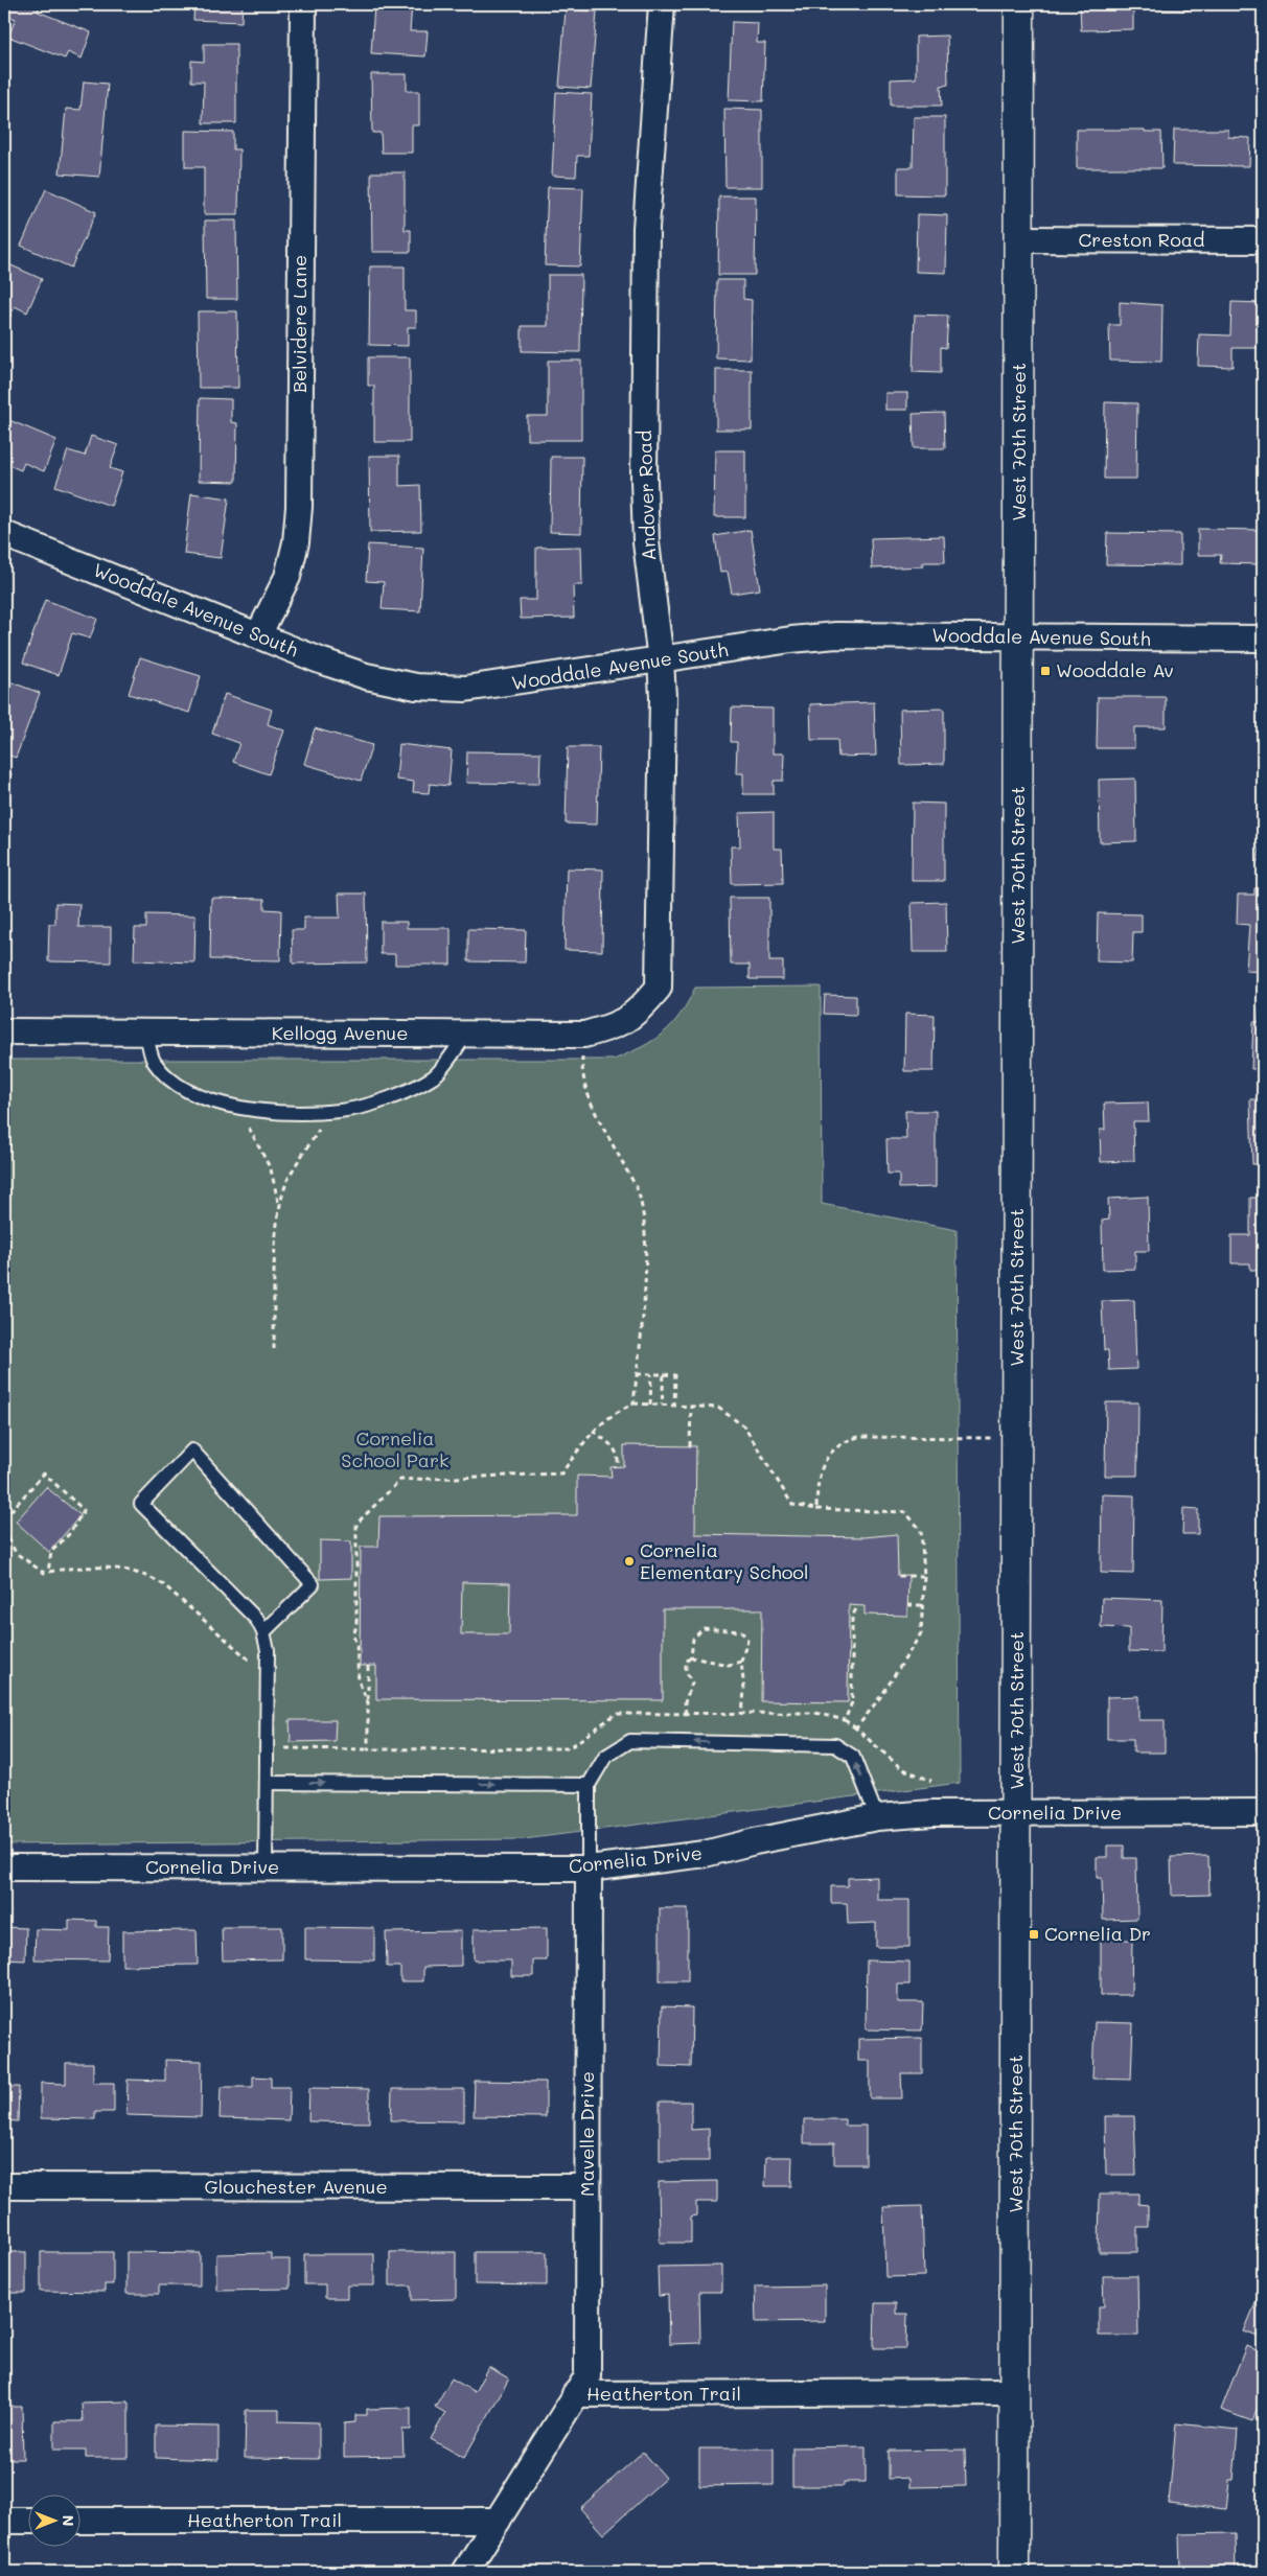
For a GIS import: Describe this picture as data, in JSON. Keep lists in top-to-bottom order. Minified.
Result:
{"streets":{"street":["Creston Road","Belvidere Lane","West 70th Street","Andover Road","Wooddale Avenue South","Kellogg Avenue","Cornelia Drive","Mavelle Drive","Glouchester Avenue","Heatherton Trail"]},"crossings":[["Creston Road","West 70th Street"],["Belvidere Lane","Wooddale Avenue South"],["West 70th Street","Wooddale Avenue South"],["West 70th Street","Cornelia Drive"],["West 70th Street","Heatherton Trail"],["Andover Road","Wooddale Avenue South"],["Andover Road","Kellogg Avenue"],["Cornelia Drive","Mavelle Drive"],["Mavelle Drive","Glouchester Avenue"],["Mavelle Drive","Heatherton Trail"]],"parks":["Cornelia School Park"],"places":{"transit":["Wooddale Av","Cornelia Dr"],"other":["Cornelia Elementary School"]},"north":"right"}
